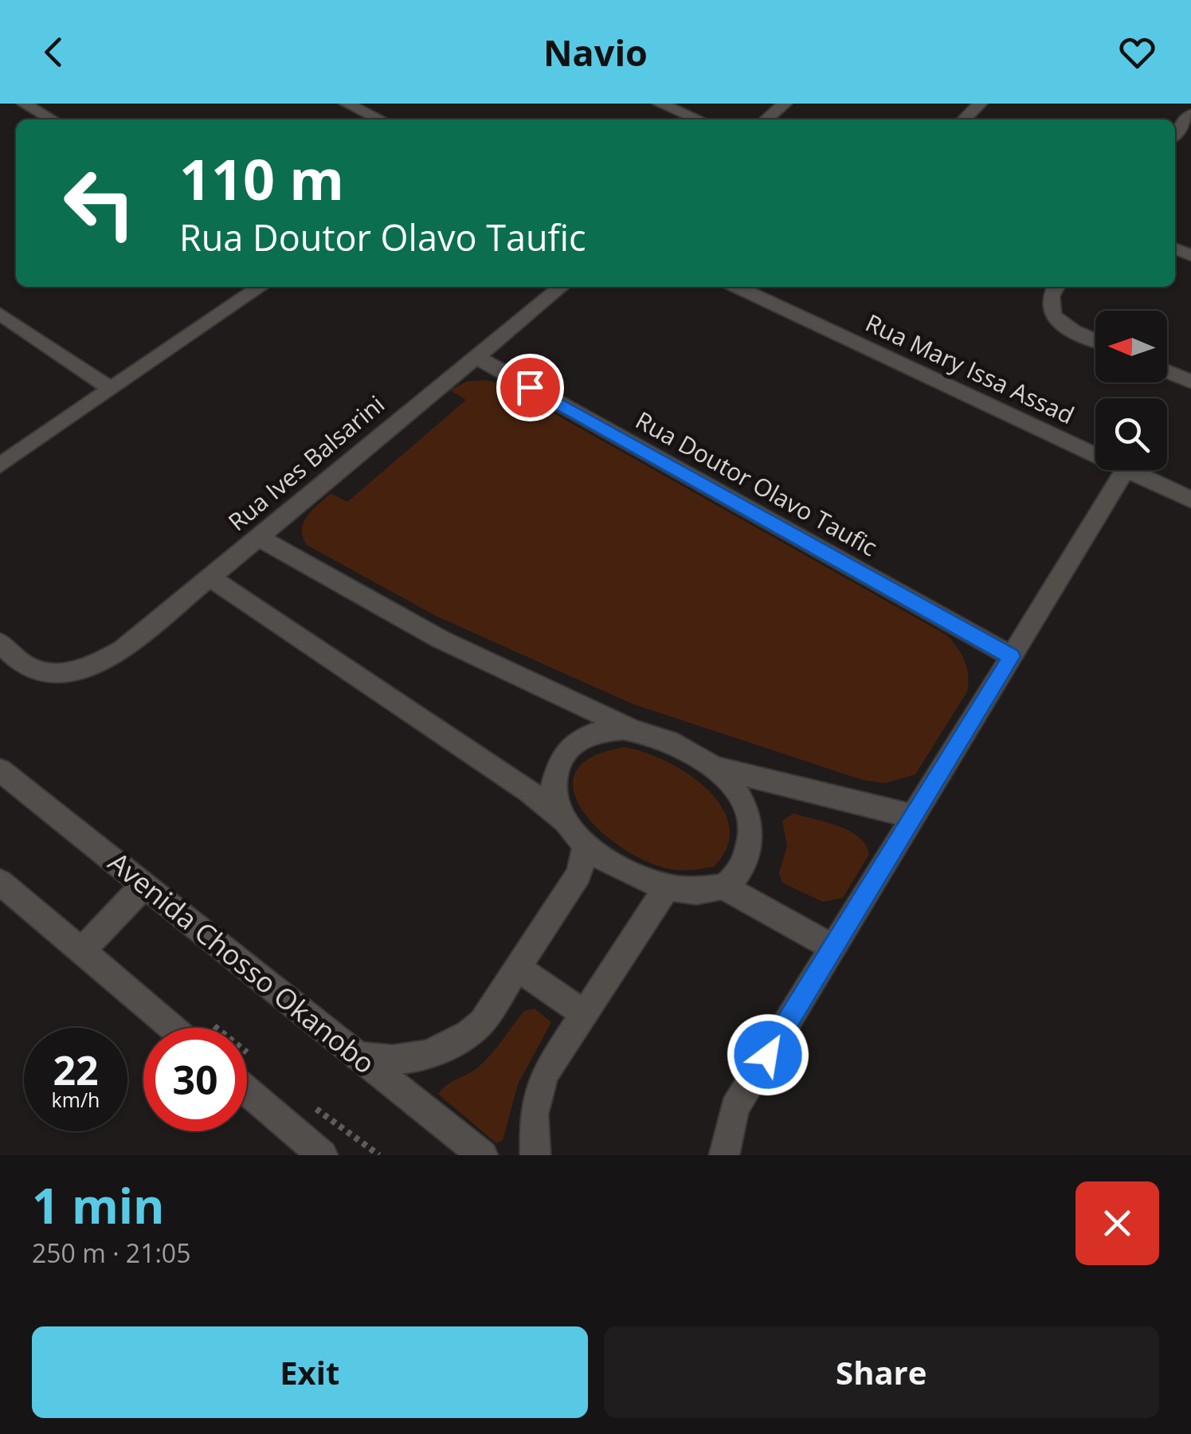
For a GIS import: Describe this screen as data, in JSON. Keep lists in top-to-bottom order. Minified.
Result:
{"streets":{"street":["Rua Mary Issa Assad","Rua Ives Balsarini","Rua Doutor Olavo Taufic","Avenida Chosso Okanobo"]},"crossings":[["Rua Ives Balsarini","Rua Doutor Olavo Taufic"]],"north":"left","page":{"header":"Navio","turn":["110 m","Rua Doutor Olavo Taufic"],"speed":"22 km/h","limit":"30","heading":["1 min","250 m · 21:05"],"buttons":["Exit","Share"]}}
